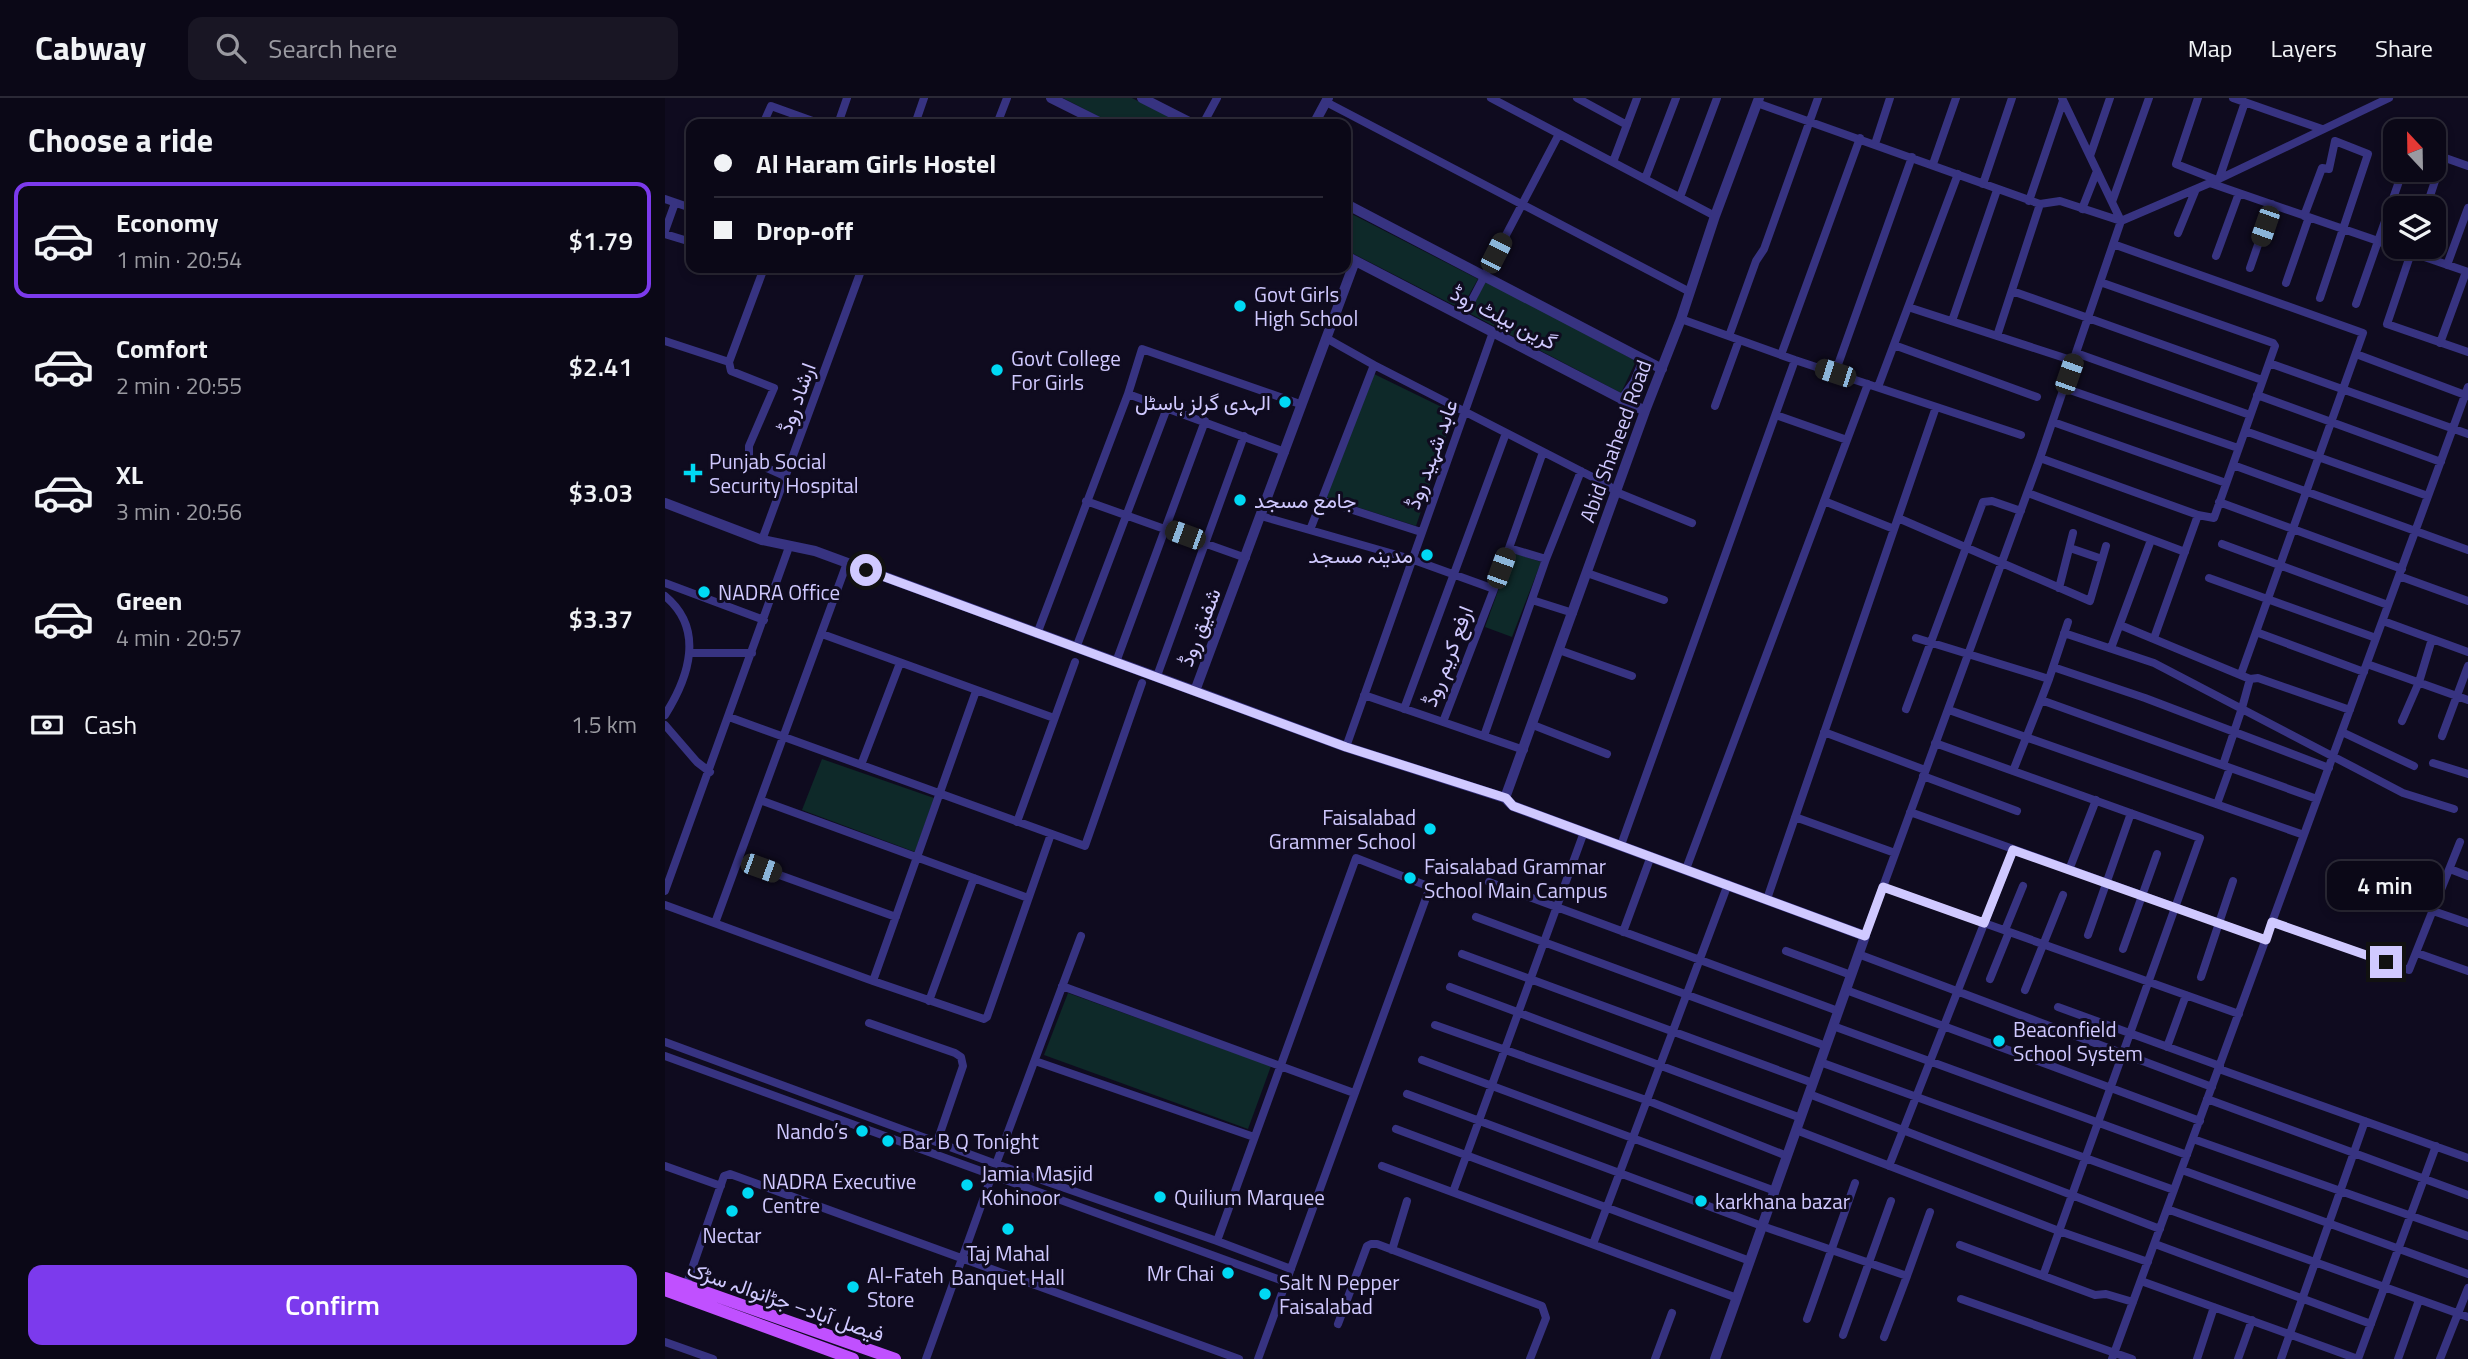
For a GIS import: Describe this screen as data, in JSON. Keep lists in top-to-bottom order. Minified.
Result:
{"streets":{"main road":["فیصل آباد– جڑانوالہ سڑک"],"street":["گرین بیلٹ روڈ","ارشاد روڈ","Abid Shaheed Road","عابد شہید روڈ","شفیق روڈ","ارفع کریم روڈ"]},"crossings":[["گرین بیلٹ روڈ","Abid Shaheed Road"],["گرین بیلٹ روڈ","عابد شہید روڈ"],["Abid Shaheed Road","شفیق روڈ"],["عابد شہید روڈ","شفیق روڈ"],["عابد شہید روڈ","ارفع کریم روڈ"],["شفیق روڈ","ارفع کریم روڈ"]],"places":{"other":["Govt Girls High School","Govt College For Girls","الہدی گرلز ہاسٹل","جامع مسجد","مدینہ مسجد","NADRA Office","Faisalabad Grammer School","Faisalabad Grammar School Main Campus","Beaconfield School System","Nando’s","Bar B Q Tonight","Jamia Masjid Kohinoor","NADRA Executive Centre","Quilium Marquee","karkhana bazar","Nectar","Taj Mahal Banquet Hall","Mr Chai","Al-Fateh Store","Salt N Pepper Faisalabad"],"health":["Punjab Social Security Hospital"]},"north":"top","page":{"header":"Cabway","search":"Search here","nav":["Map","Layers","Share"],"heading":"Choose a ride","banner":["Al Haram Girls Hostel","Drop-off"],"list":[{"name":"Economy","note":"1 min · 20:54","value":"$1.79"},{"name":"Comfort","note":"2 min · 20:55","value":"$2.41"},{"name":"XL","note":"3 min · 20:56","value":"$3.03"},{"name":"Green","note":"4 min · 20:57","value":"$3.37"}],"pay":["Cash","1.5 km"],"bubble":"4 min","buttons":"Confirm"}}
